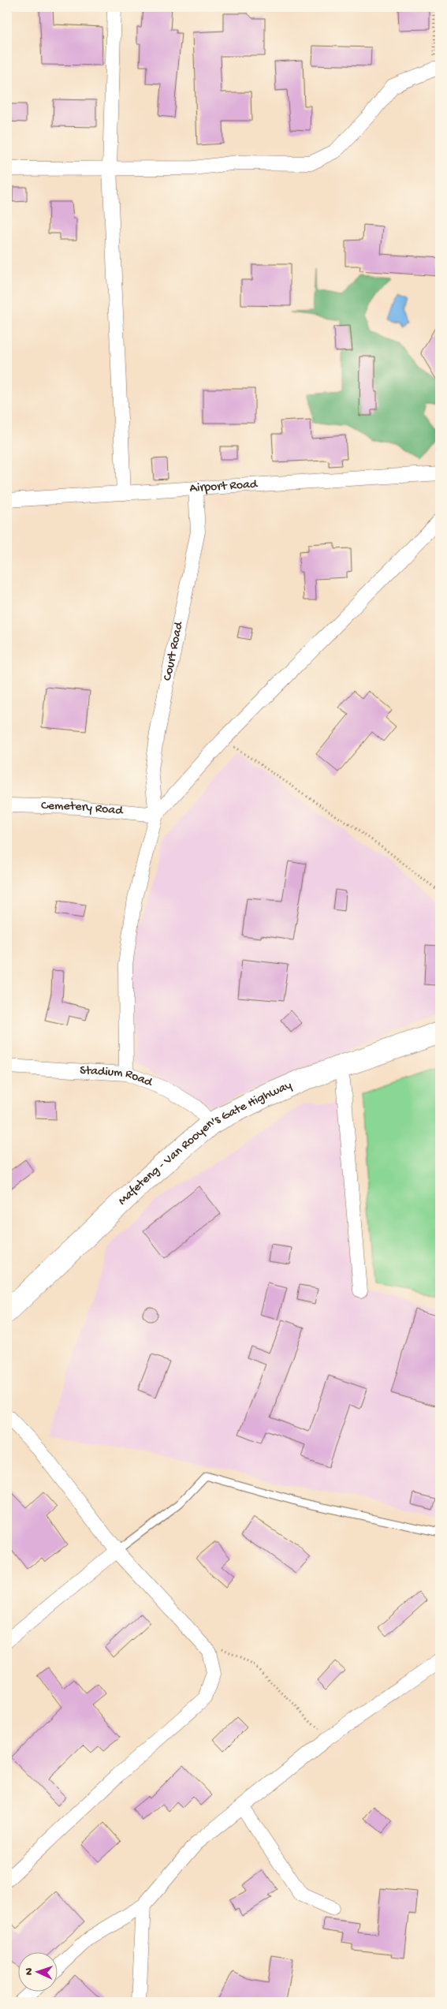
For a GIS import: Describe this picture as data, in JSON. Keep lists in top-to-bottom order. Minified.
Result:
{"streets":{"main road":["Mafeteng - Van Rooyen's Gate Highway"],"street":["Airport Road","Court Road","Cemetery Road","Stadium Road"]},"crossings":[["Airport Road","Court Road"],["Court Road","Cemetery Road"],["Stadium Road","Mafeteng - Van Rooyen's Gate Highway"]],"north":"left"}
